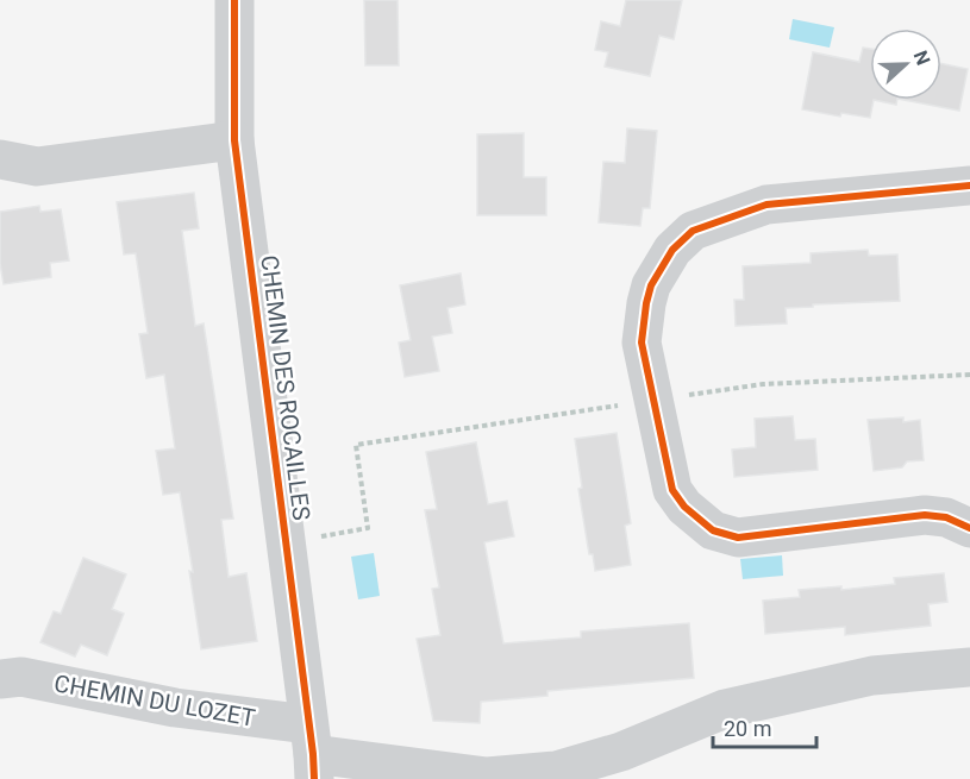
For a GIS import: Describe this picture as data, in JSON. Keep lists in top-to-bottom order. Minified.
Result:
{"streets":{"street":["CHEMIN DES ROCAILLES","CHEMIN DU LOZET"]},"crossings":[["CHEMIN DES ROCAILLES","CHEMIN DU LOZET"]],"scale_bar":"20 m","north":"right"}
